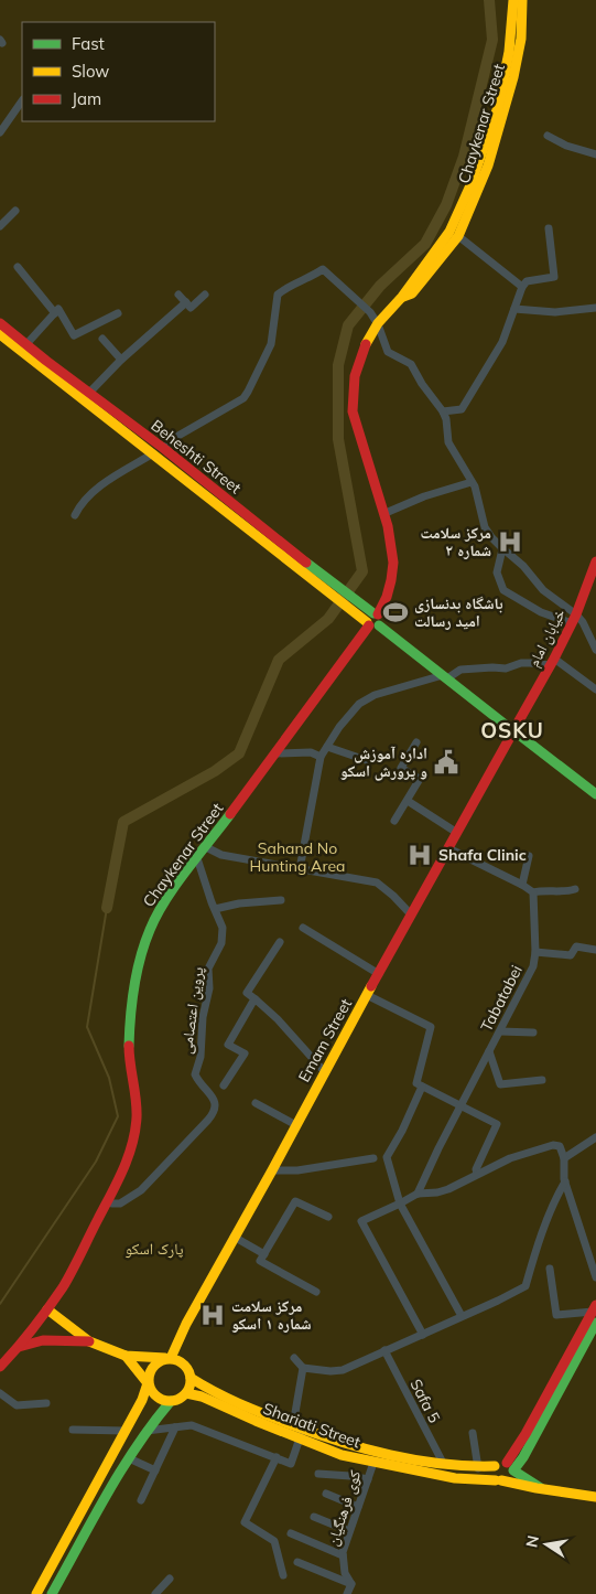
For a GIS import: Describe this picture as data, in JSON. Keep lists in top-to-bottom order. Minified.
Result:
{"streets":{"main road":["Chaykenar Street","Beheshti Street","خیابان امام","Emam Street","Shariati Street"],"street":["Tabatabei","پروین اعتصامی","Safa 5","کوی فرهنگیان"]},"crossings":[["Chaykenar Street","Beheshti Street"],["Chaykenar Street","پروین اعتصامی"],["خیابان امام","Emam Street"],["Emam Street","Shariati Street"],["Safa 5","Shariati Street"],["Shariati Street","کوی فرهنگیان"]],"districts":["OSKU"],"parks":["Sahand No Hunting Area","پارک اسکو"],"places":{"hospital":["مرکز سلامت شماره ۲","Shafa Clinic","مرکز سلامت شماره ۱ اسکو"],"sports":["باشگاه بدنسازی امید رسالت"],"public building":["اداره آموزش و پرورش اسکو"]},"legend":["Fast","Slow","Jam"],"north":"left"}
